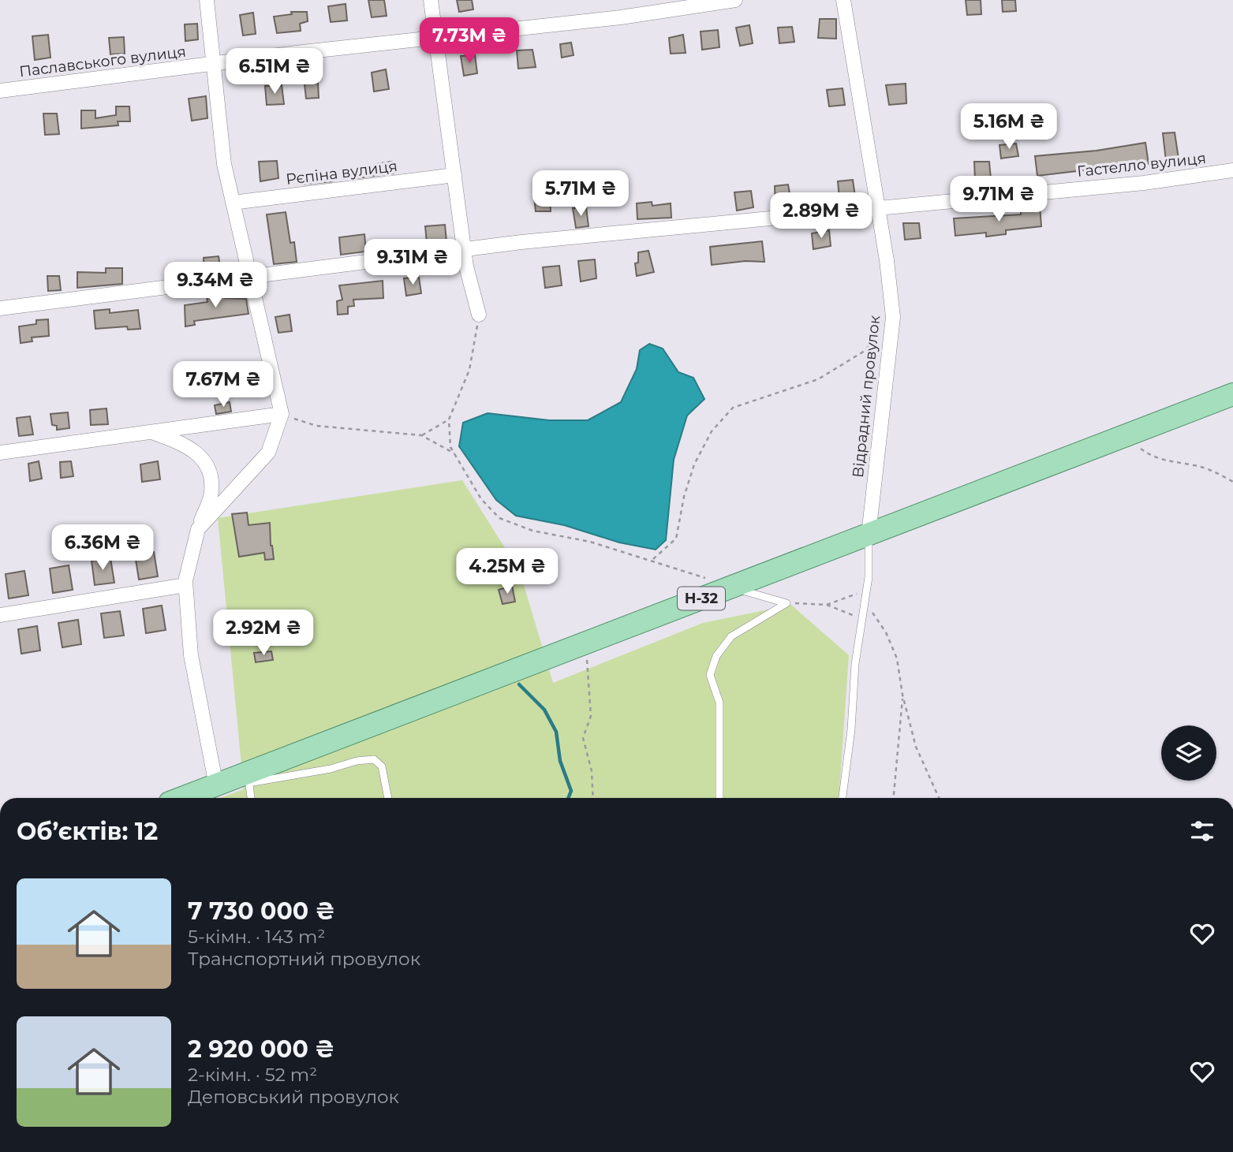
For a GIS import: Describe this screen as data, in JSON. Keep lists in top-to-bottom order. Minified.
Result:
{"streets":{"main road":["Н-32"],"street":["Паславського вулиця","Гастелло вулиця","Рєпіна вулиця","Відрадний провулок"]},"crossings":[["Гастелло вулиця","Відрадний провулок"],["Відрадний провулок","Н-32"]],"page":{"price":["7.73M ₴","6.51M ₴","5.16M ₴","5.71M ₴","9.71M ₴","2.89M ₴","9.31M ₴","9.34M ₴","7.67M ₴","6.36M ₴","4.25M ₴","2.92M ₴"],"heading":"Об’єктів: 12","list":[{"name":"7 730 000 ₴","note":"5-кімн. · 143 m² · Транспортний провулок"},{"name":"2 920 000 ₴","note":"2-кімн. · 52 m² · Деповський провулок"}]}}
